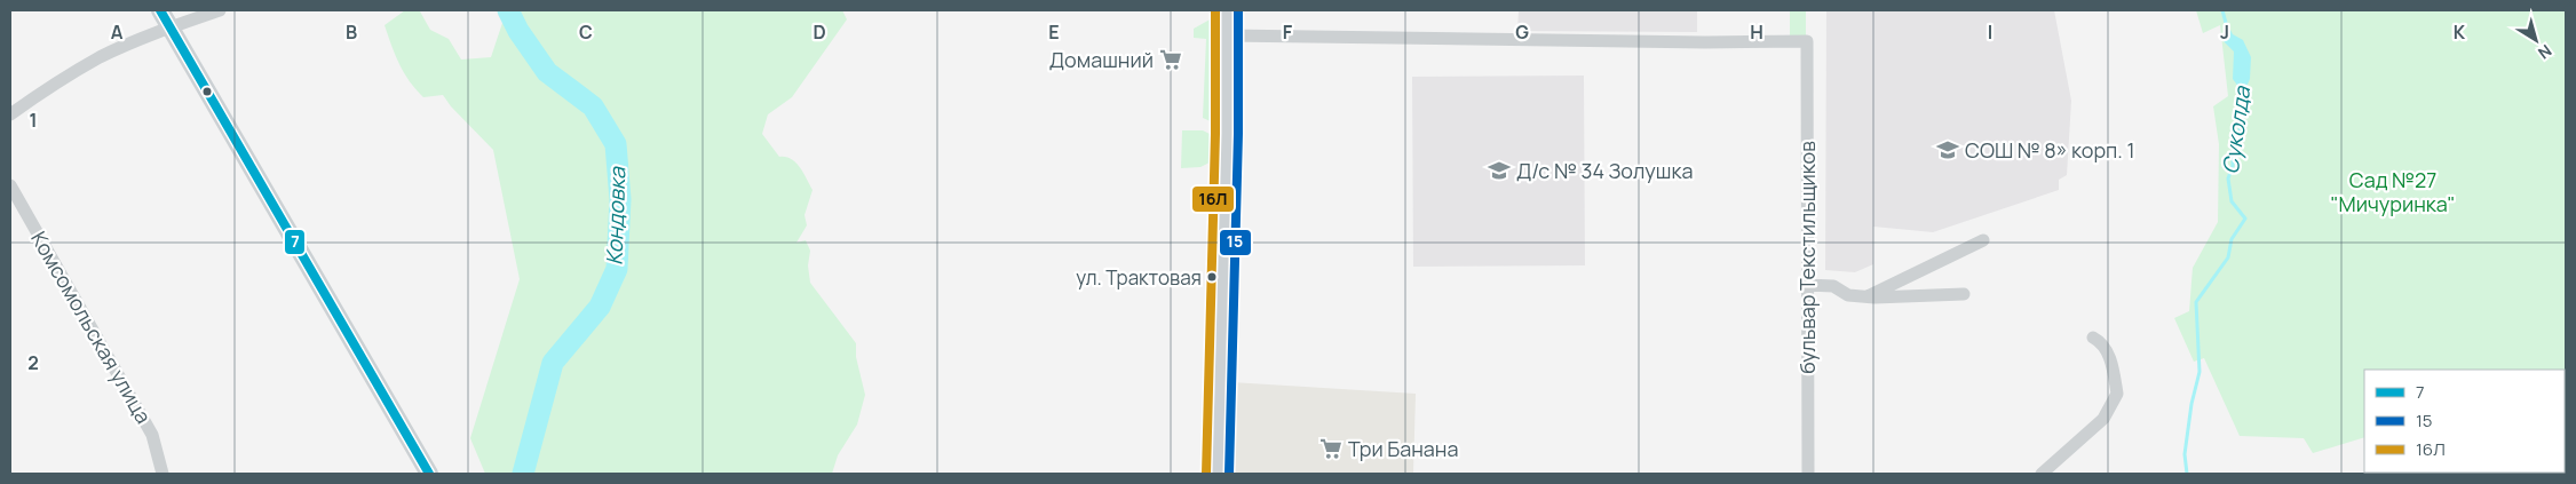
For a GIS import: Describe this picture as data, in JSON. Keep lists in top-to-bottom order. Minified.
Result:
{"streets":{"street":["бульвар Текстильщиков","Комсомольская улица"]},"water":["Суколда","Кондовка"],"parks":["Сад №27 \"Мичуринка\""],"places":{"supermarket":["Домашний","Три Банана"],"school or university":["СОШ № 8» корп. 1","Д/с № 34 Золушка"],"other":["ул. Трактовая"]},"lines":["transit line 7","transit line 15","transit line 16Л"],"legend":["7","15","16Л"],"north":"bottom right","grid":{"columns":["A","B","C","D","E","F","G","H","I","J","K"],"rows":["1","2"]}}
